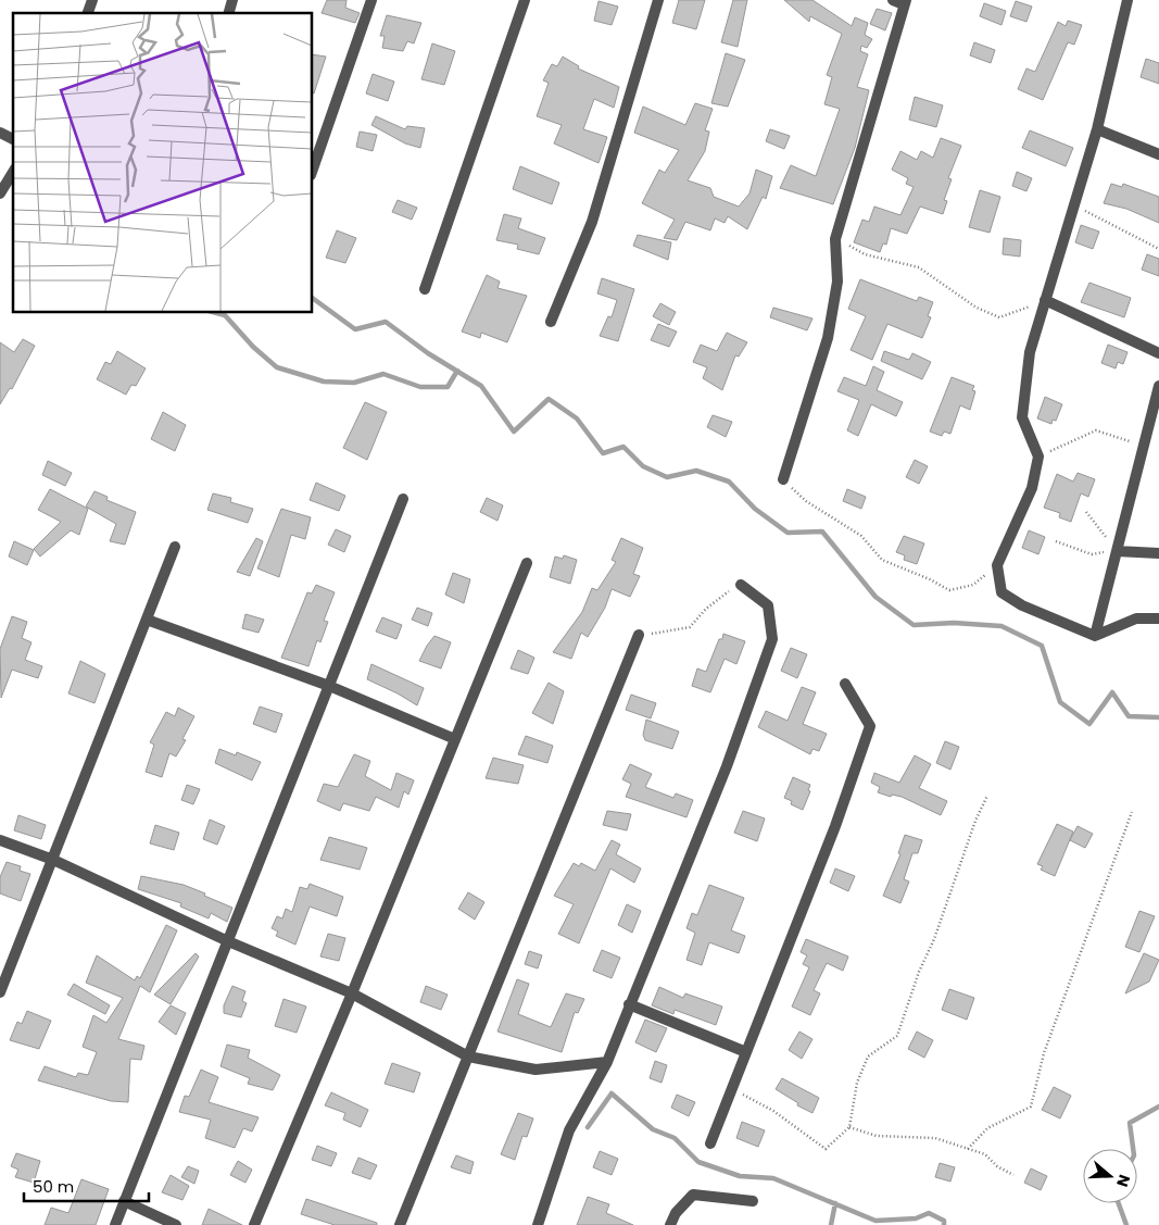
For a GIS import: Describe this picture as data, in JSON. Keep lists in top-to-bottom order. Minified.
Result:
{"scale_bar":"50 m","north":"right"}
